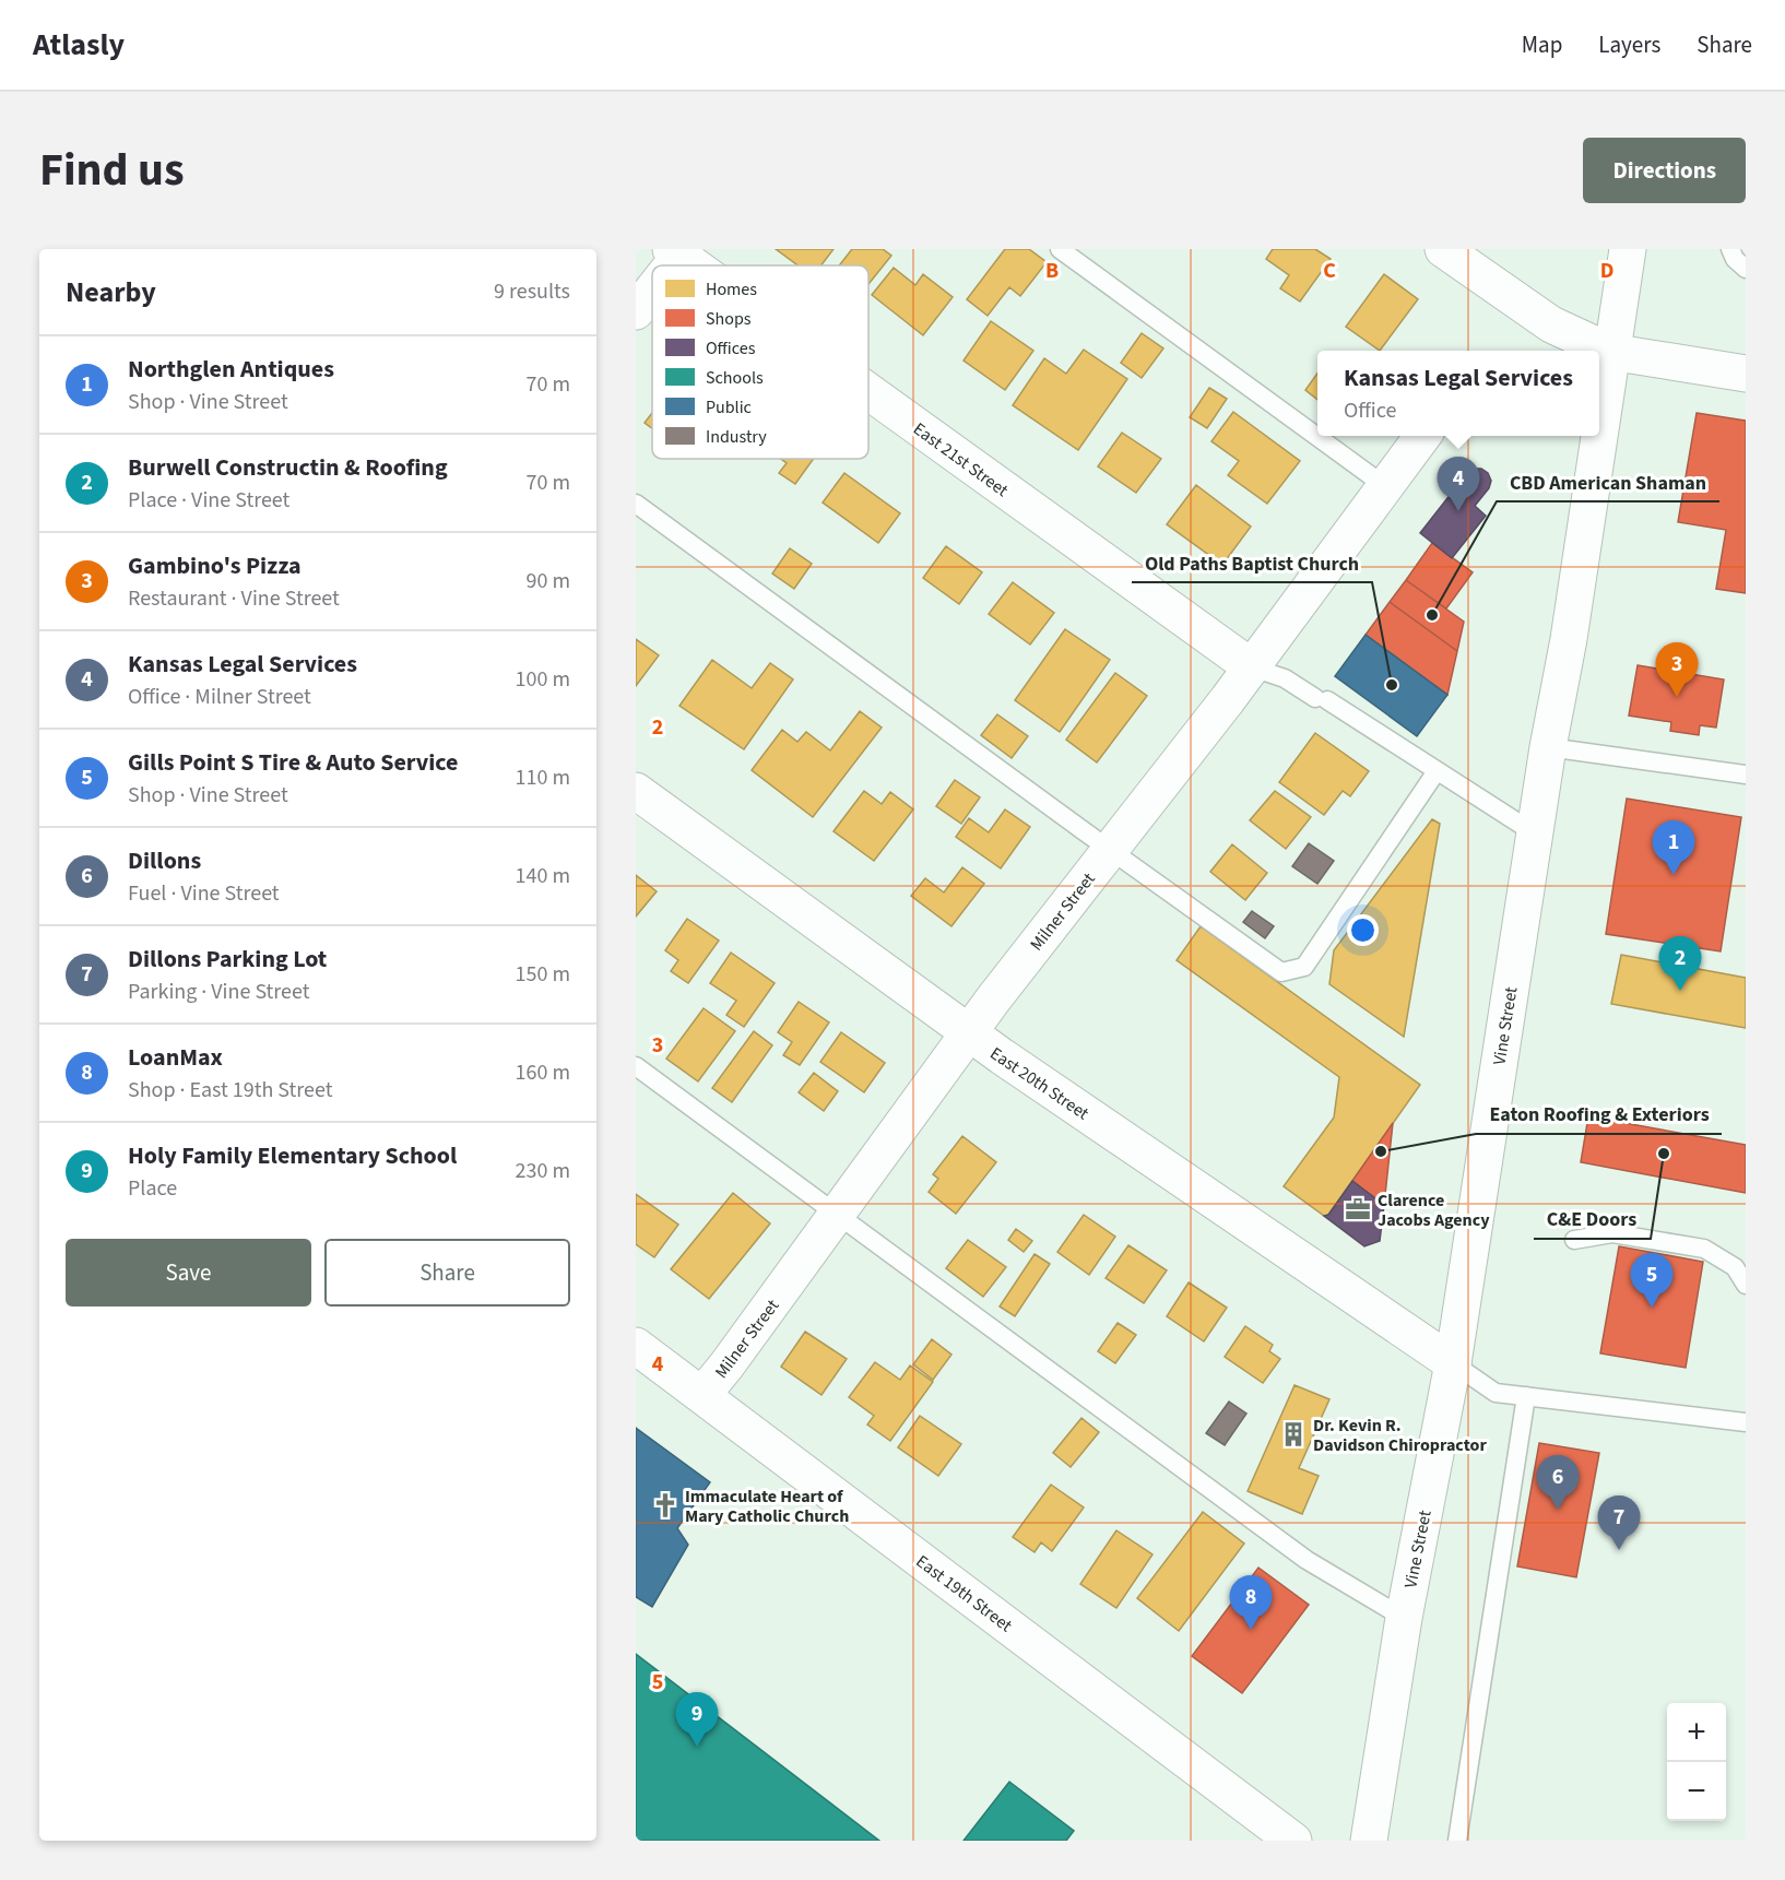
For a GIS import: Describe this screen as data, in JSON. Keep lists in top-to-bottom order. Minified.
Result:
{"streets":{"street":["East 21st Street","Milner Street","Vine Street","East 20th Street","East 19th Street"]},"crossings":[["East 21st Street","Milner Street"],["Milner Street","East 20th Street"],["Milner Street","East 19th Street"],["Vine Street","East 20th Street"]],"places":{"other":["CBD American Shaman","Old Paths Baptist Church","Eaton Roofing & Exteriors","C&E Doors"],"office":["Clarence Jacobs Agency"],"building":["Dr. Kevin R. Davidson Chiropractor"],"church":["Immaculate Heart of Mary Catholic Church"]},"legend":["Homes","Shops","Offices","Schools","Public","Industry"],"page":{"header":"Atlasly","nav":["Map","Layers","Share"],"title":"Find us","buttons":["Directions",["Save","Share"]],"heading":["Nearby","9 results"],"list":[{"mark":"1","name":"Northglen Antiques","note":"Shop · Vine Street","value":"70 m"},{"mark":"2","name":"Burwell Constructin & Roofing","note":"Place · Vine Street","value":"70 m"},{"mark":"3","name":"Gambino's Pizza","note":"Restaurant · Vine Street","value":"90 m"},{"mark":"4","name":"Kansas Legal Services","note":"Office · Milner Street","value":"100 m"},{"mark":"5","name":"Gills Point S Tire & Auto Service","note":"Shop · Vine Street","value":"110 m"},{"mark":"6","name":"Dillons","note":"Fuel · Vine Street","value":"140 m"},{"mark":"7","name":"Dillons Parking Lot","note":"Parking · Vine Street","value":"150 m"},{"mark":"8","name":"LoanMax","note":"Shop · East 19th Street","value":"160 m"},{"mark":"9","name":"Holy Family Elementary School","note":"Place","value":"230 m"}],"popup":["Kansas Legal Services","Office"],"pins":["4","3","1","2","5","6","7","8","9"],"map_buttons":["+","−"]},"grid":{"columns":["B","C","D"],"rows":["2","3","4","5"]}}
